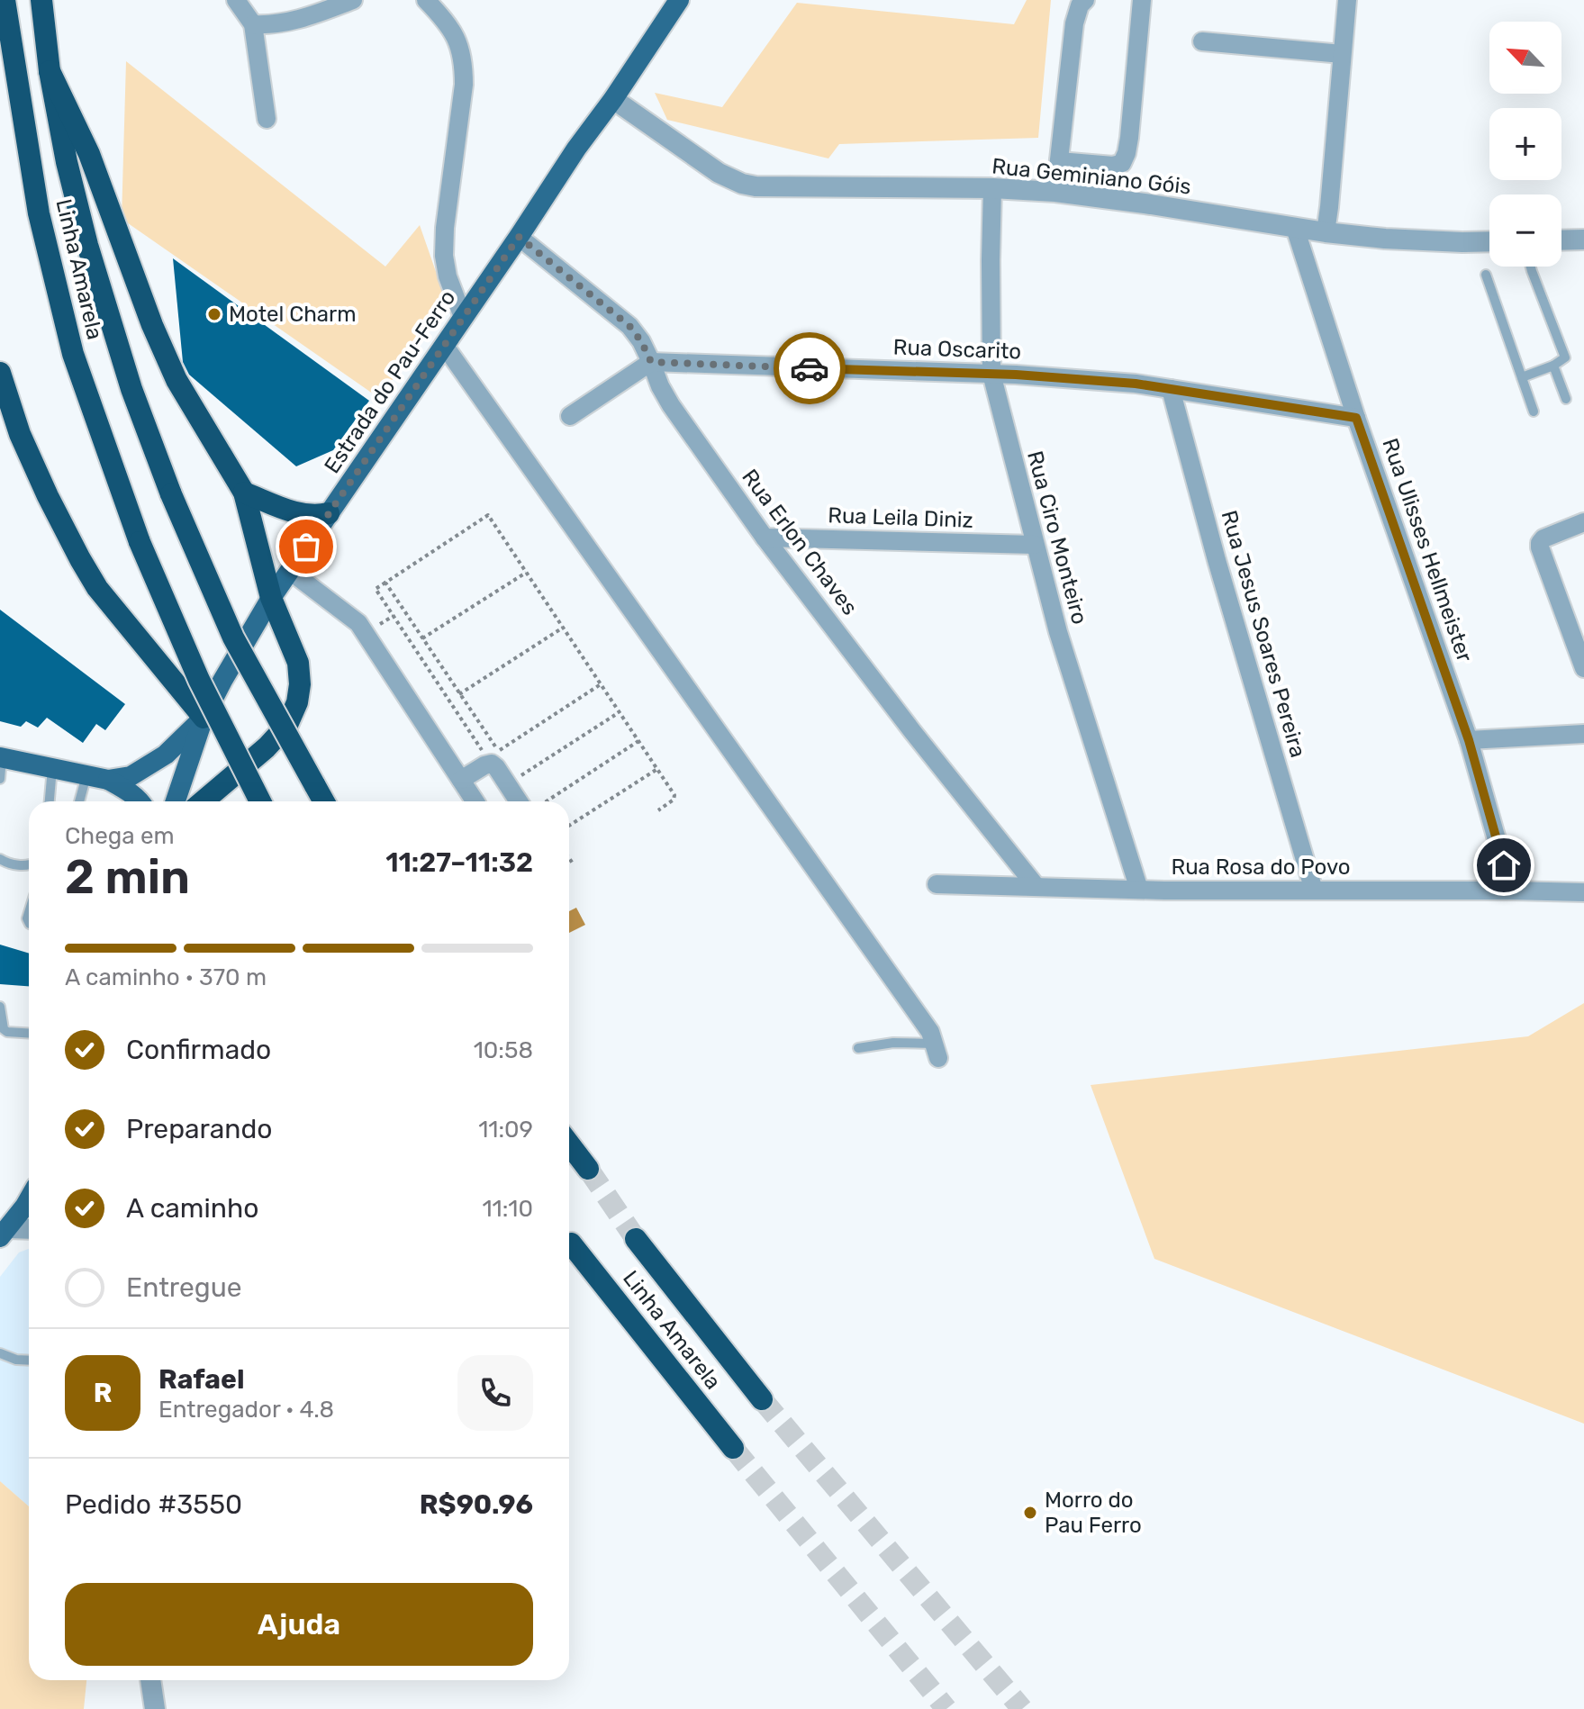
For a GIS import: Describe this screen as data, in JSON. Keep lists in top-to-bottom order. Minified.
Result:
{"streets":{"highway":["Linha Amarela"],"main road":["Estrada do Pau-Ferro"],"street":["Rua Geminiano Góis","Rua Oscarito","Rua Leila Diniz","Rua Ciro Monteiro","Rua Erlon Chaves","Rua Ulisses Hellmeister","Rua Jesus Soares Pereira","Rua Rosa do Povo"]},"crossings":[["Rua Geminiano Góis","Estrada do Pau-Ferro"],["Rua Geminiano Góis","Rua Ciro Monteiro"],["Rua Geminiano Góis","Rua Ulisses Hellmeister"],["Rua Oscarito","Rua Ciro Monteiro"],["Rua Oscarito","Rua Erlon Chaves"],["Rua Oscarito","Rua Ulisses Hellmeister"],["Rua Oscarito","Rua Jesus Soares Pereira"],["Estrada do Pau-Ferro","Rua Erlon Chaves"],["Rua Leila Diniz","Rua Ciro Monteiro"],["Rua Leila Diniz","Rua Erlon Chaves"],["Rua Ciro Monteiro","Rua Rosa do Povo"],["Rua Erlon Chaves","Rua Rosa do Povo"],["Rua Ulisses Hellmeister","Rua Rosa do Povo"],["Rua Jesus Soares Pereira","Rua Rosa do Povo"]],"places":["Motel Charm","Morro do Pau Ferro"],"north":"top left","page":{"map_buttons":["+","−"],"heading":["2 min","Chega em","11:27–11:32"],"panel":["Rafael","Entregador · 4.8","Pedido #3550","R$90.96"],"bar":"A caminho · 370 m","list":[["Confirmado","10:58"],["Preparando","11:09"],["A caminho","11:10"],"Entregue"],"round":"R","buttons":"Ajuda"}}
